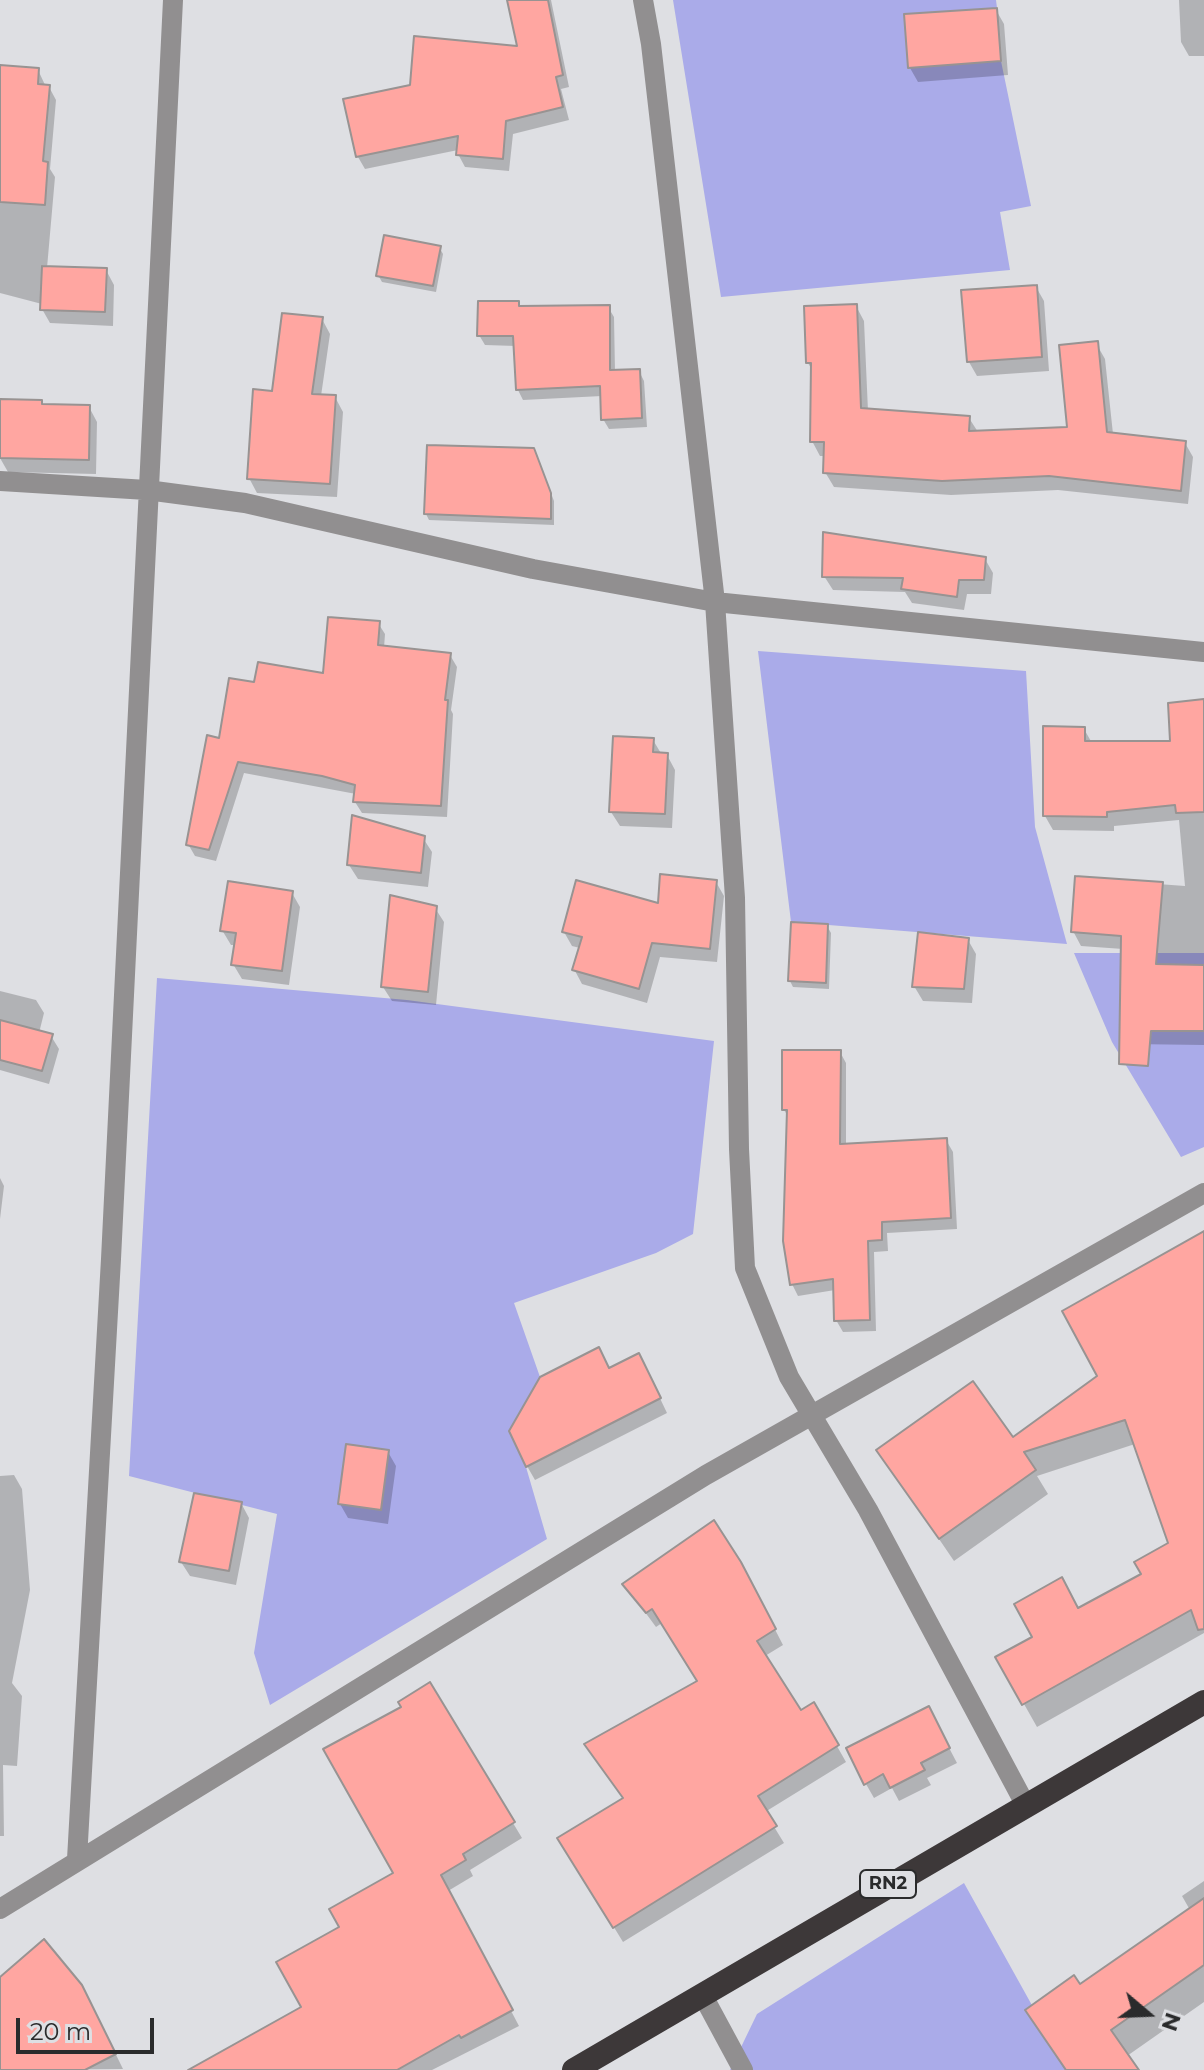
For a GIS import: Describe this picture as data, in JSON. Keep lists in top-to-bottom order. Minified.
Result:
{"streets":{"highway":["RN2"]},"scale_bar":"20 m","north":"right"}
